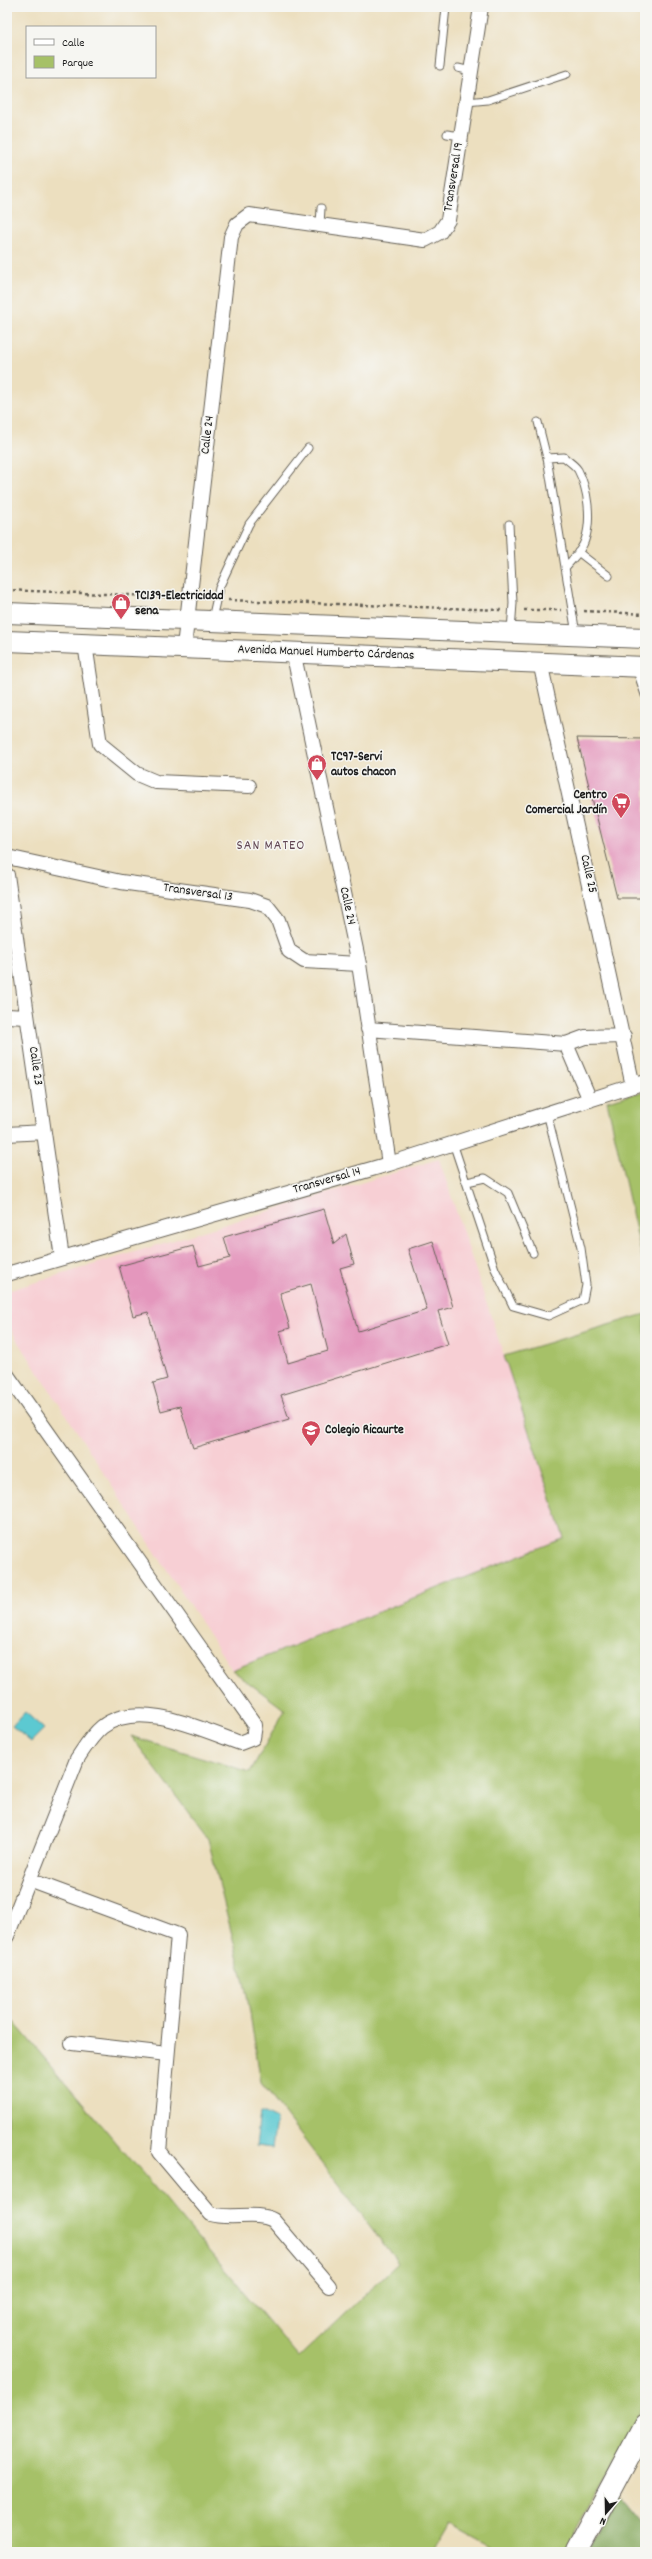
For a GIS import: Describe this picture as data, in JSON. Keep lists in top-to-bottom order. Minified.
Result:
{"streets":{"main road":["Avenida Manuel Humberto Cárdenas"],"street":["Transversal 19","Calle 24","Calle 25","Transversal 13","Calle 23","Transversal 14"]},"crossings":[["Transversal 19","Calle 24"],["Calle 24","Avenida Manuel Humberto Cárdenas"],["Calle 24","Transversal 13"],["Calle 24","Transversal 14"],["Avenida Manuel Humberto Cárdenas","Calle 25"],["Calle 25","Transversal 14"],["Calle 23","Transversal 14"]],"districts":["SAN MATEO"],"places":{"shop":["TC139-Electricidad sena","TC97-Servi autos chacon"],"supermarket":["Centro Comercial Jardín"],"school or university":["Colegio Ricaurte"]},"legend":["Calle","Parque"],"north":"bottom"}
